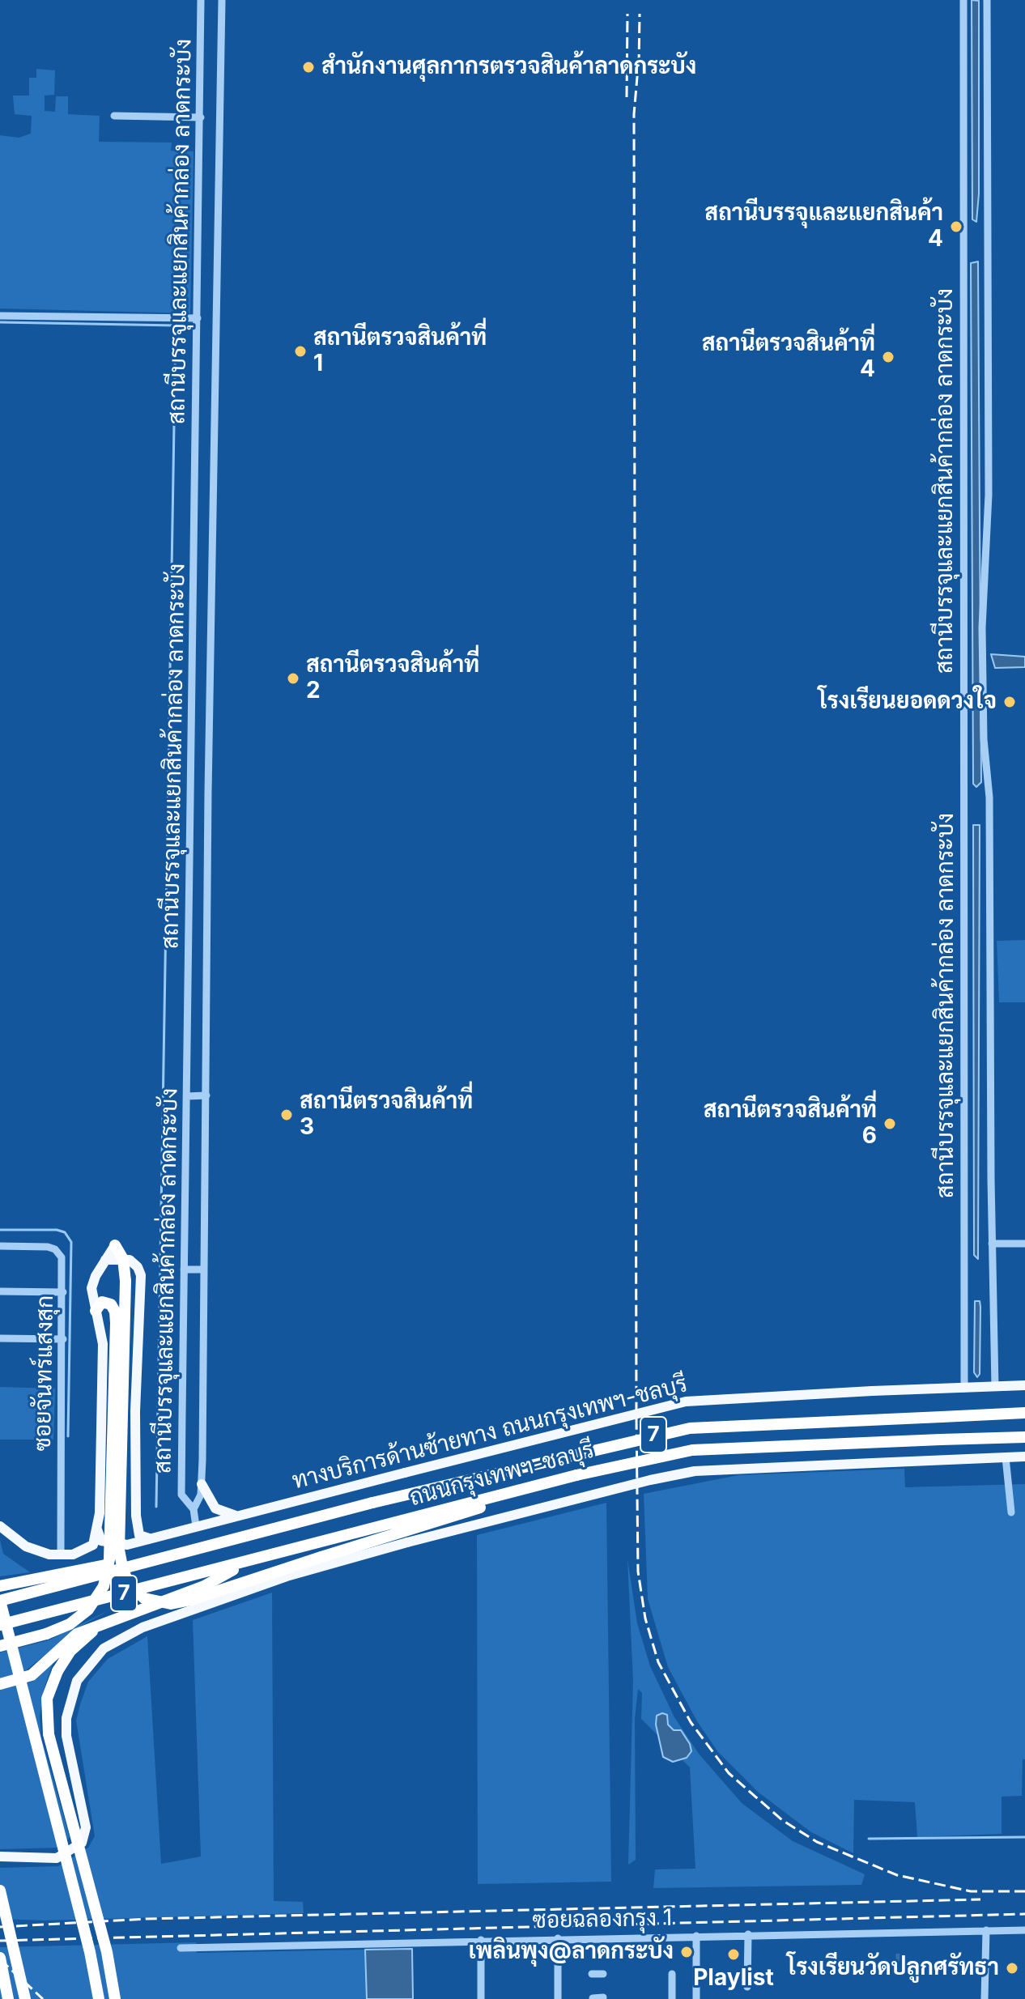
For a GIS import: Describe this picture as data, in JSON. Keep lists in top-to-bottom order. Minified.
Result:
{"streets":{"highway":["7","ถนนกรุงเทพฯ-ชลบุรี"],"main road":["ทางบริการด้านซ้ายทาง ถนนกรุงเทพฯ-ชลบุรี"],"street":["สถานีบรรจุและแยกสินค้ากล่อง ลาดกระบัง","ซอยจันทร์แสงสุก","ซอยฉลองกรุง 1"]},"crossings":[["สถานีบรรจุและแยกสินค้ากล่อง ลาดกระบัง","ทางบริการด้านซ้ายทาง ถนนกรุงเทพฯ-ชลบุรี"]],"places":["สำนักงานศุลกากรตรวจสินค้าลาดกระบัง","สถานีบรรจุและแยกสินค้า 4","สถานีตรวจสินค้าที่ 1","สถานีตรวจสินค้าที่ 4","สถานีตรวจสินค้าที่ 2","โรงเรียนยอดดวงใจ","สถานีตรวจสินค้าที่ 3","สถานีตรวจสินค้าที่ 6","เพลินพุง@ลาดกระบัง","Playlist","โรงเรียนวัดปลูกศรัทธา"]}
